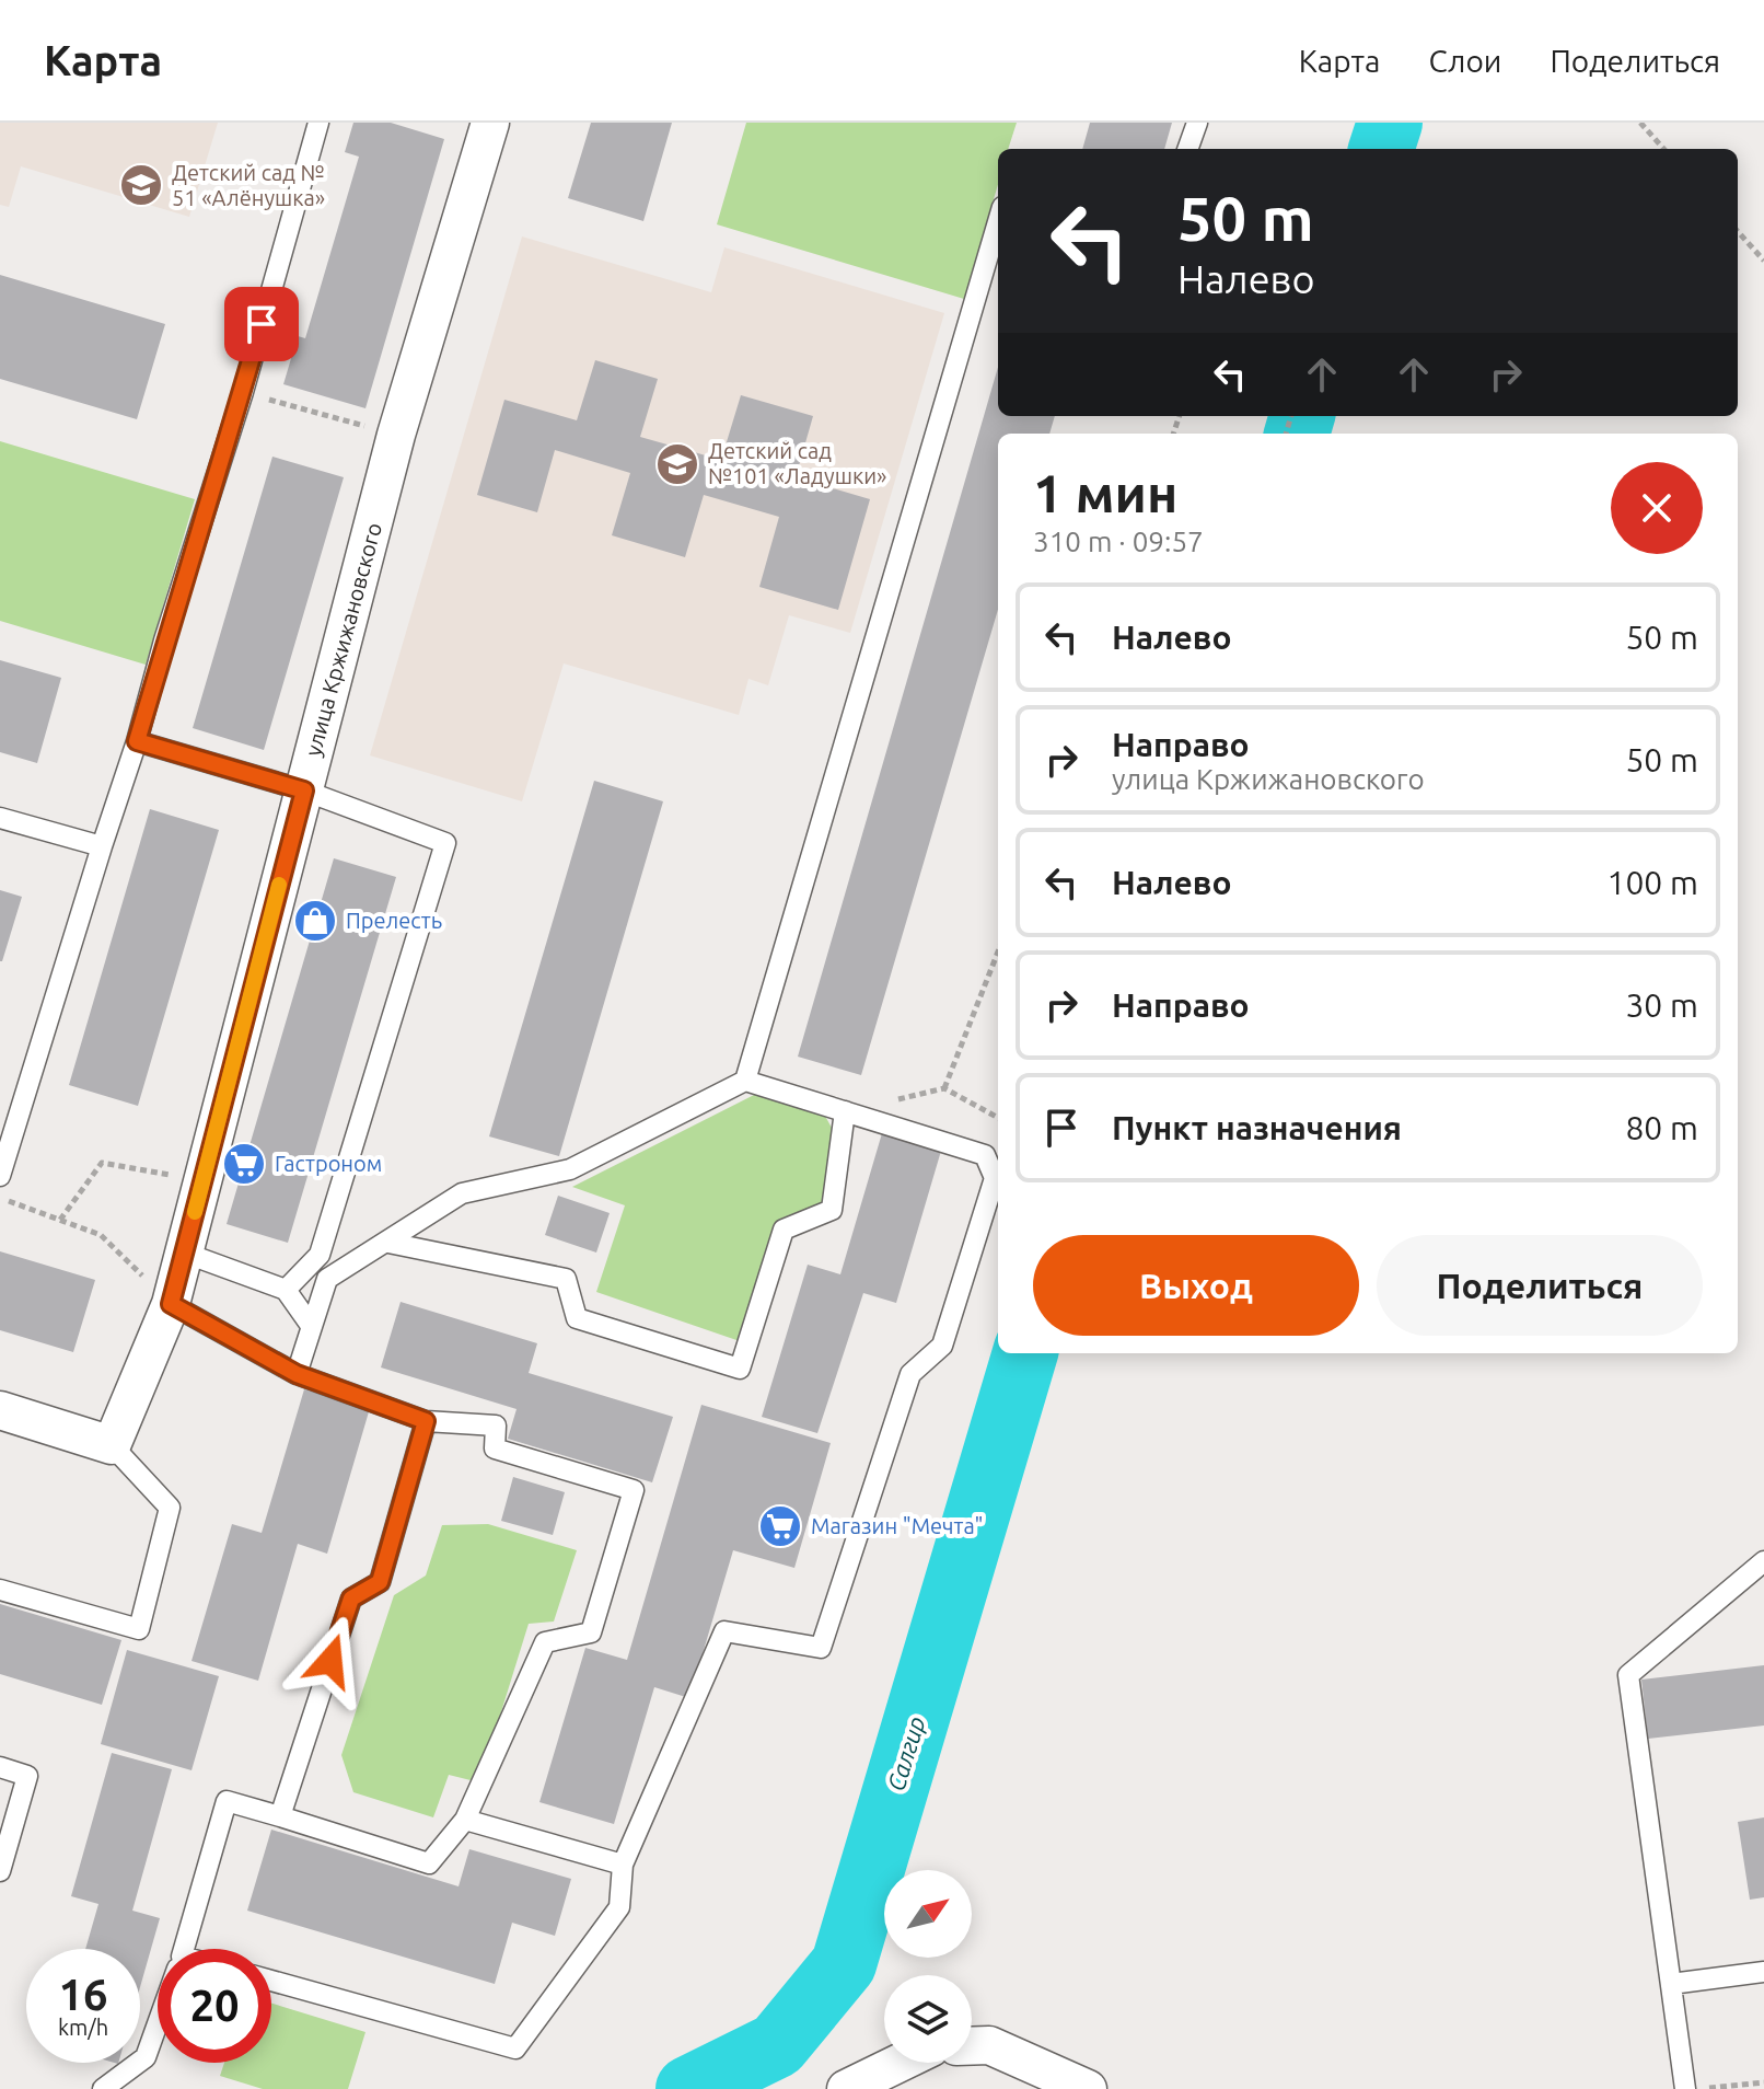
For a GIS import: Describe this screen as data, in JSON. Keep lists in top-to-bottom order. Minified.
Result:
{"streets":{"street":["улица Кржижановского"]},"water":["Салгир"],"places":{"school or university":["Детский сад № 51 «Алёнушка»","Детский сад №101 «Ладушки»"],"shop":["Прелесть"],"supermarket":["Гастроном","Магазин \"Мечта\""]},"north":"top right","page":{"header":"Карта","nav":["Карта","Слои","Поделиться"],"turn":["50 m","Налево"],"heading":["1 мин","310 m · 09:57"],"list":[{"name":"Налево","value":"50 m"},{"name":"Направо","note":"улица Кржижановского","value":"50 m"},{"name":"Налево","value":"100 m"},{"name":"Направо","value":"30 m"},{"name":"Пункт назначения","value":"80 m"}],"buttons":["Выход","Поделиться"],"speed":"16 km/h","limit":"20"}}
